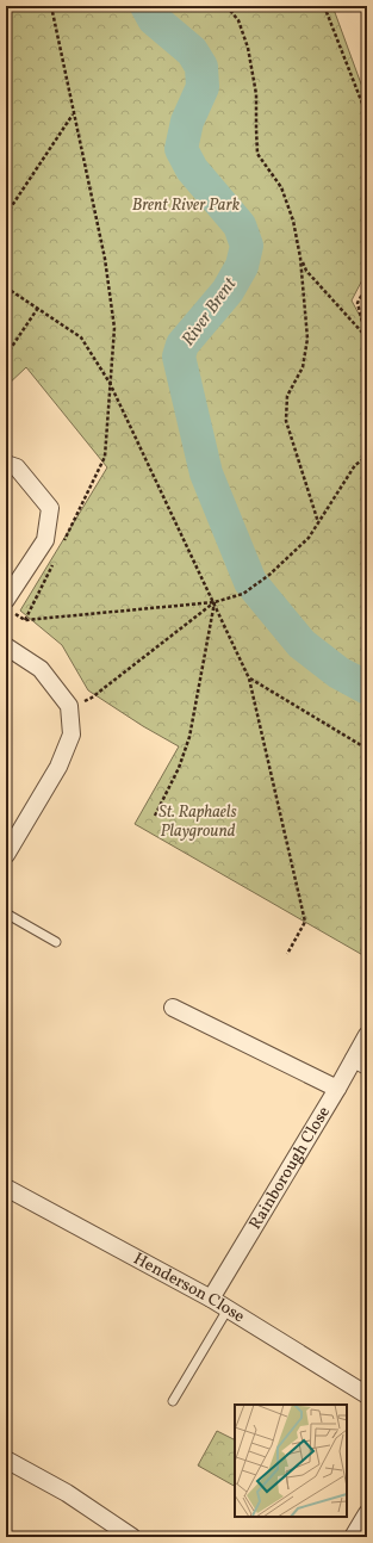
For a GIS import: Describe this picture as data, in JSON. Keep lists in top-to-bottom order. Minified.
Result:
{"streets":{"street":["Rainborough Close","Henderson Close"]},"crossings":[["Rainborough Close","Henderson Close"]],"water":["River Brent"],"parks":["Brent River Park","St. Raphaels Playground"]}
